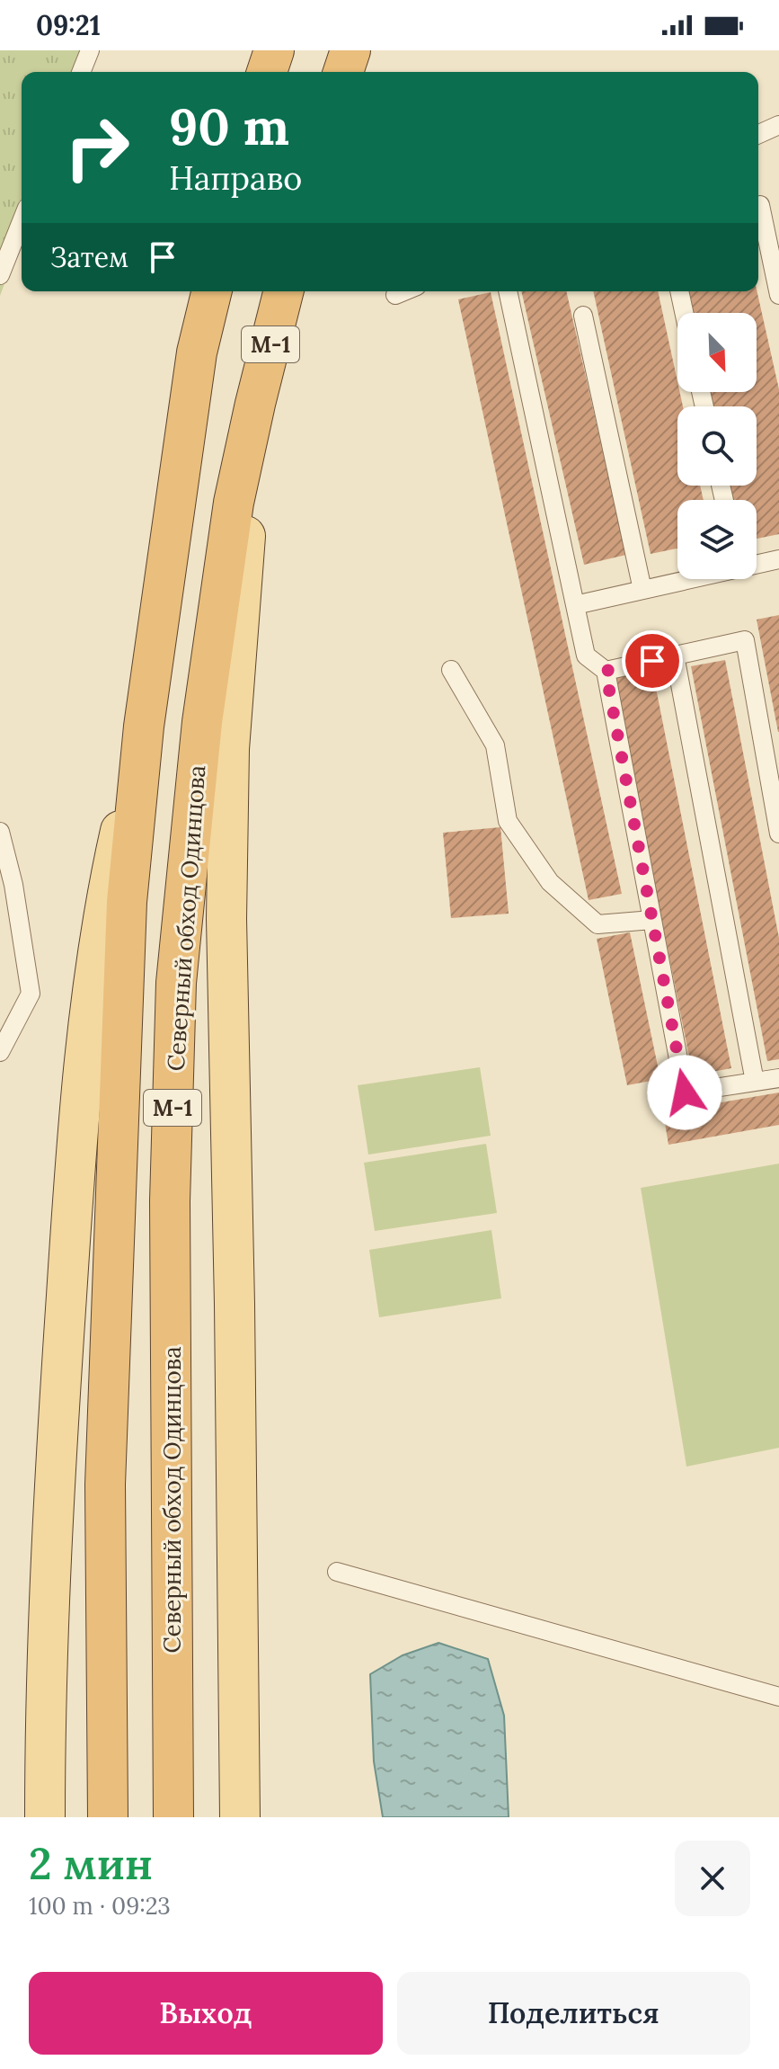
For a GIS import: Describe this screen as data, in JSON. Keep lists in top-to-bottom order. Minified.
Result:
{"streets":{"highway":["М-1","Северный обход Одинцова"]},"north":"bottom right","page":{"status":"09:21","turn":["90 m","Направо"],"then":"Затем","heading":["2 мин","100 m · 09:23"],"buttons":["Выход","Поделиться"]}}
